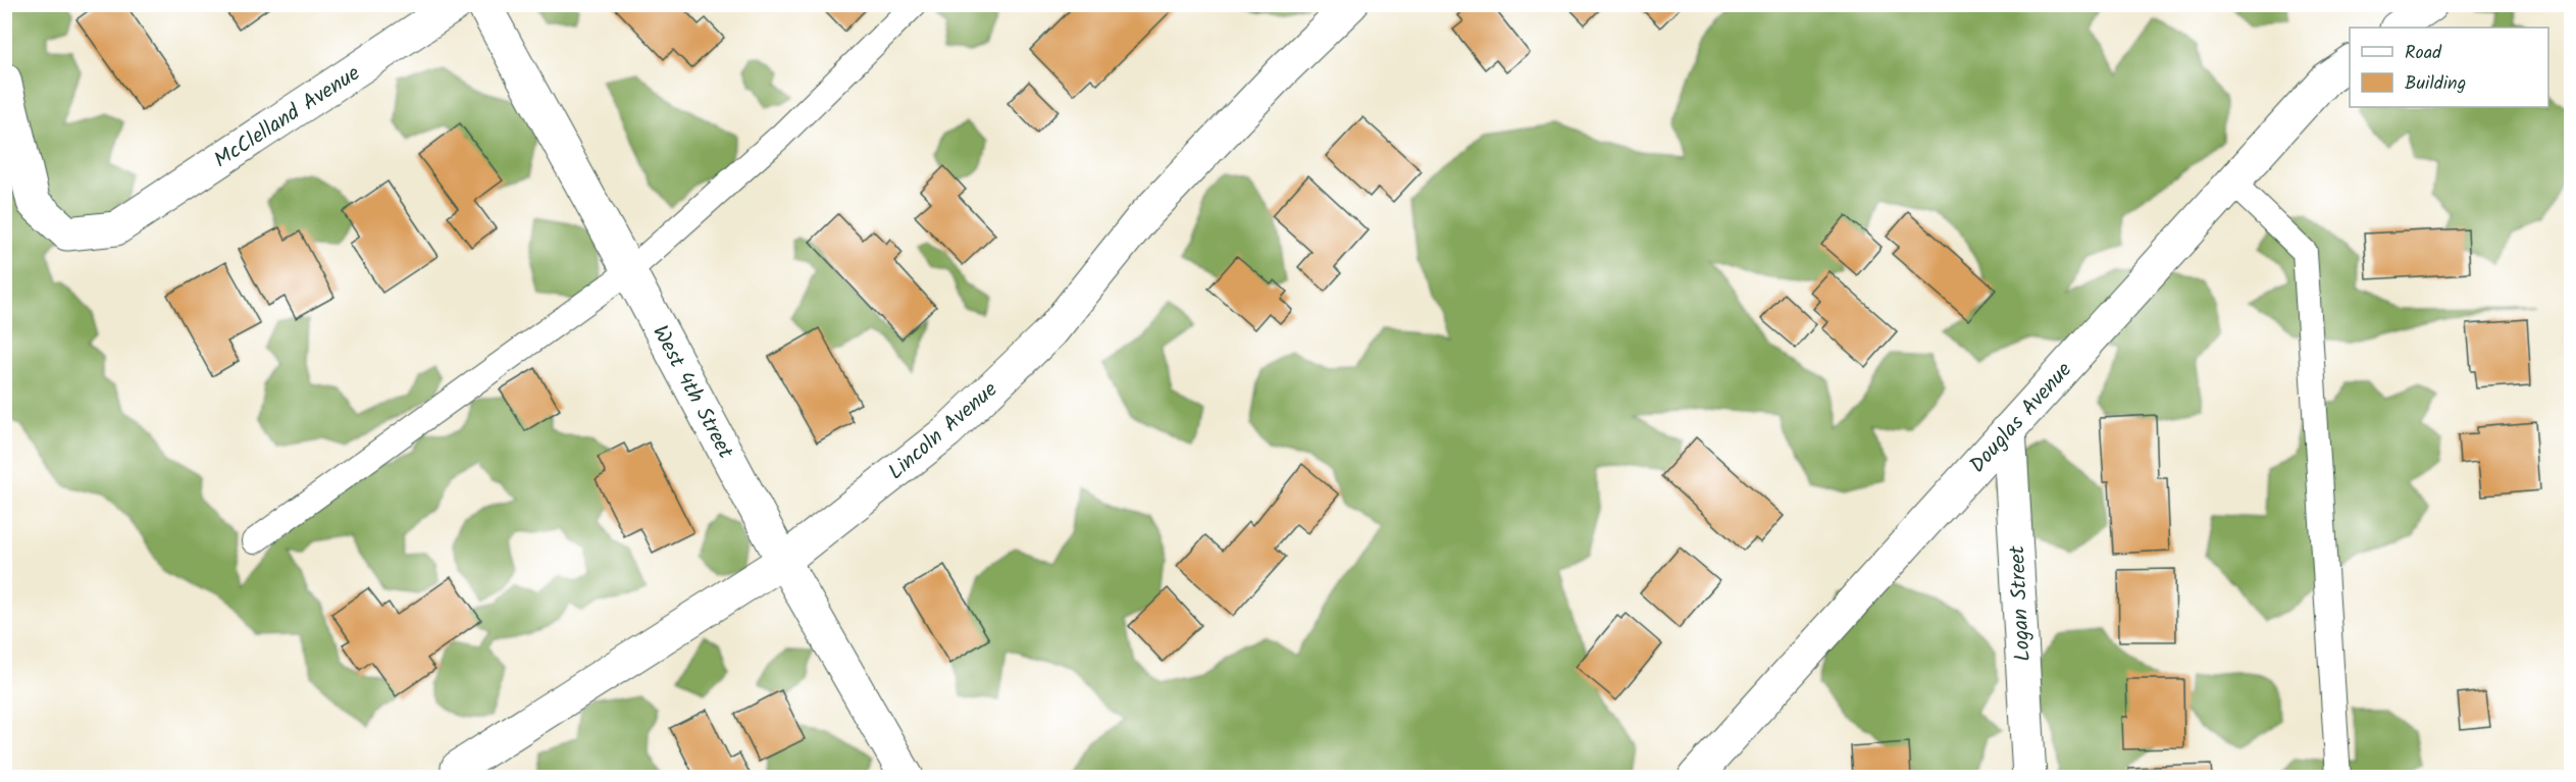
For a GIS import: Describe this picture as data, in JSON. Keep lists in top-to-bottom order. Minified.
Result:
{"streets":{"street":["McClelland Avenue","West 4th Street","Douglas Avenue","Lincoln Avenue","Logan Street"]},"crossings":[["West 4th Street","Lincoln Avenue"],["Douglas Avenue","Logan Street"]],"legend":["Road","Building"]}
